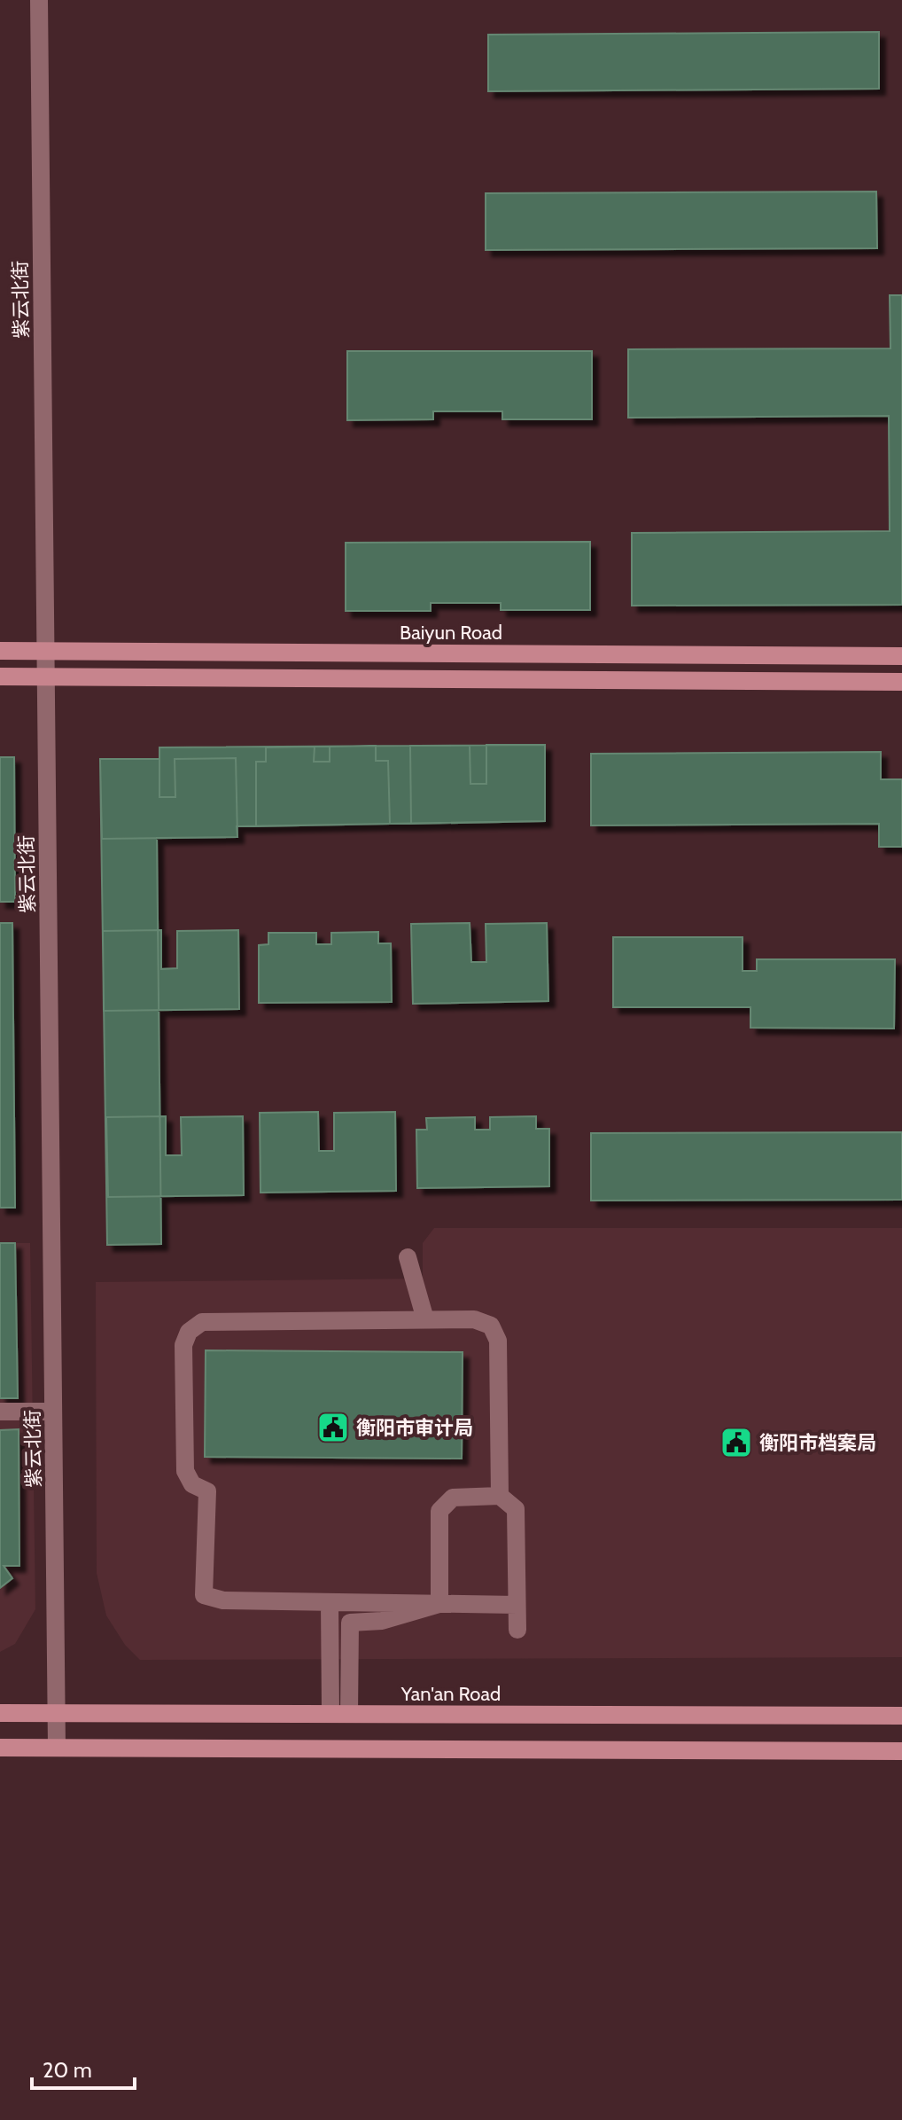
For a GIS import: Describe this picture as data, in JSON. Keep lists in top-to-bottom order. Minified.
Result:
{"streets":{"main road":["Baiyun Road","Yan'an Road"],"street":["紫云北街"]},"crossings":[["紫云北街","Baiyun Road"],["紫云北街","Yan'an Road"]],"places":{"public building":["衡阳市审计局","衡阳市档案局"]},"scale_bar":"20 m"}
